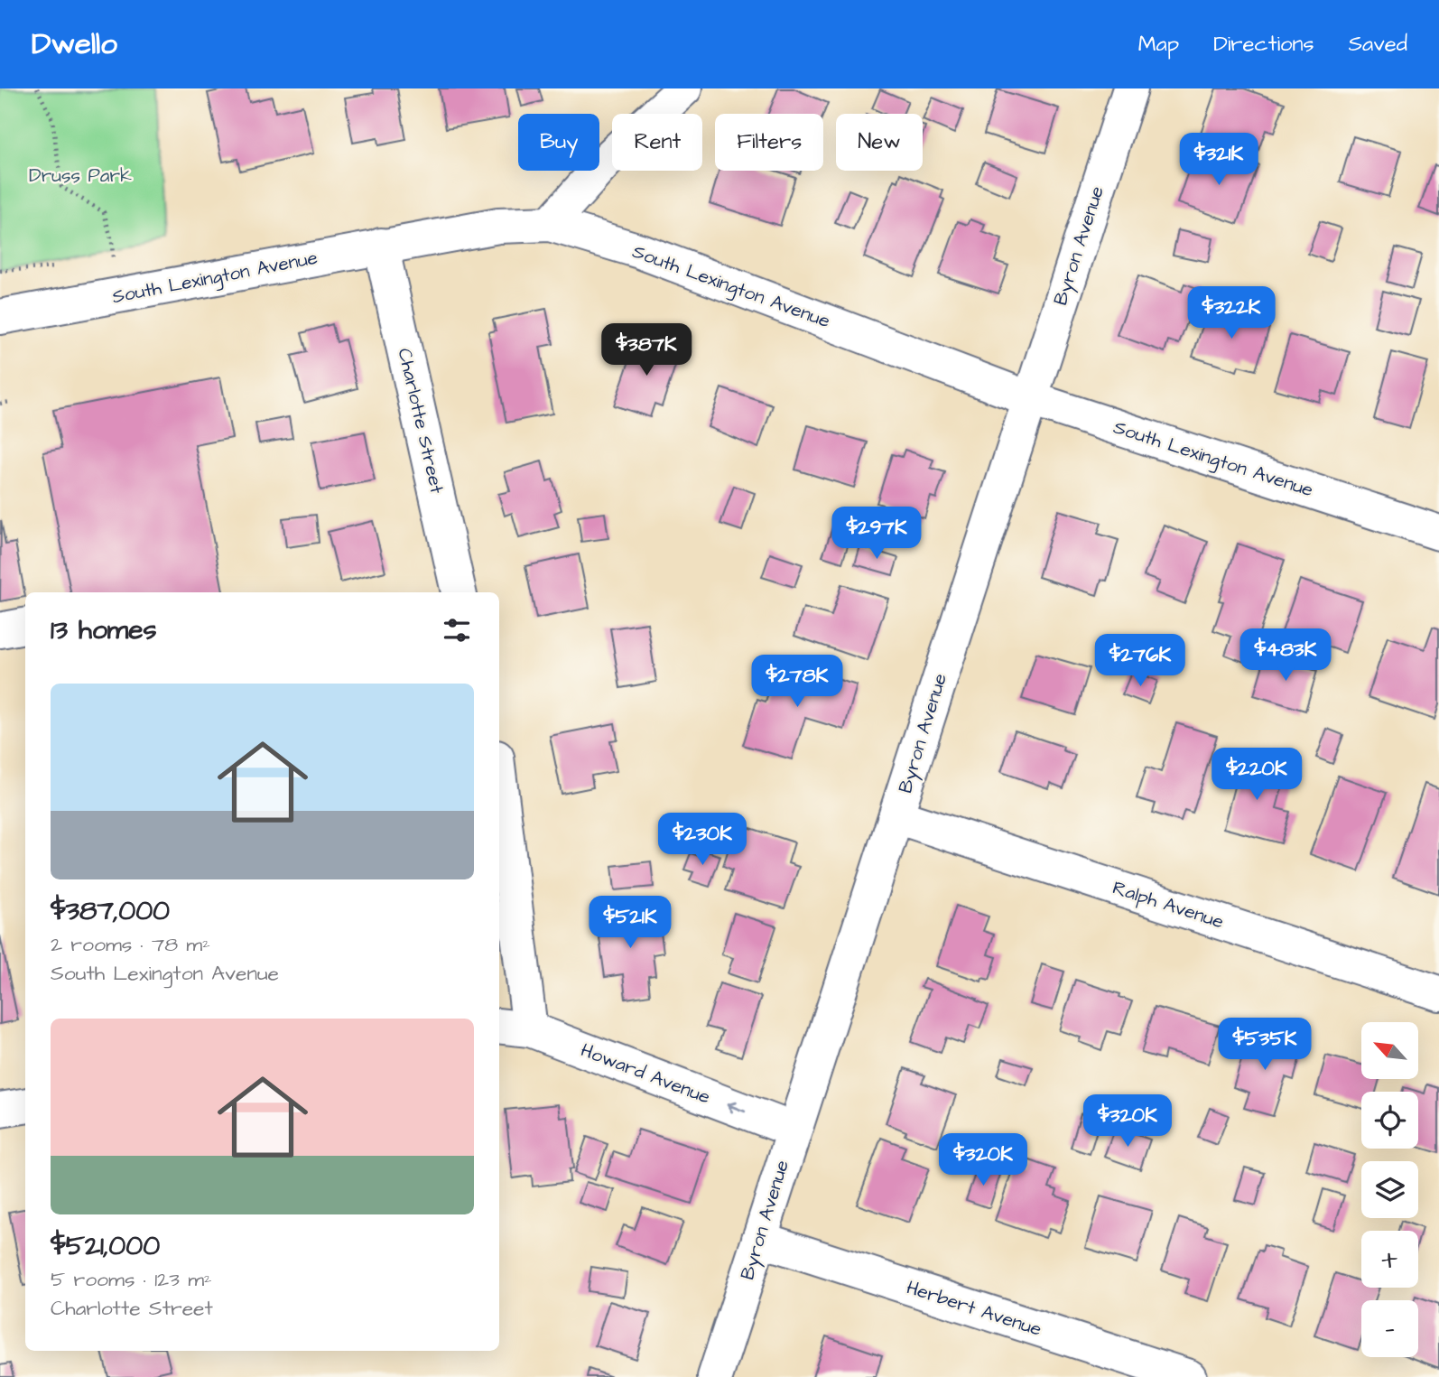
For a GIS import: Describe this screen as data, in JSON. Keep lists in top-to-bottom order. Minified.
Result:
{"streets":{"street":["Byron Avenue","South Lexington Avenue","Charlotte Street","Ralph Avenue","Howard Avenue","Herbert Avenue"]},"crossings":[["Byron Avenue","South Lexington Avenue"],["Byron Avenue","Ralph Avenue"],["Byron Avenue","Howard Avenue"],["Byron Avenue","Herbert Avenue"],["South Lexington Avenue","Charlotte Street"]],"one_way":["Howard Avenue"],"parks":["Druss Park"],"north":"top left","page":{"header":"Dwello","nav":["Map","Directions","Saved"],"chip":["Buy","Rent","Filters","New"],"price":["$321K","$322K","$387K","$297K","$483K","$276K","$278K","$220K","$230K","$521K","$535K","$320K","$320K"],"heading":"13 homes","list":[{"name":"$387,000","note":"2 rooms · 78 m² · South Lexington Avenue"},{"name":"$521,000","note":"5 rooms · 123 m² · Charlotte Street"}],"map_buttons":["+","−"]}}
